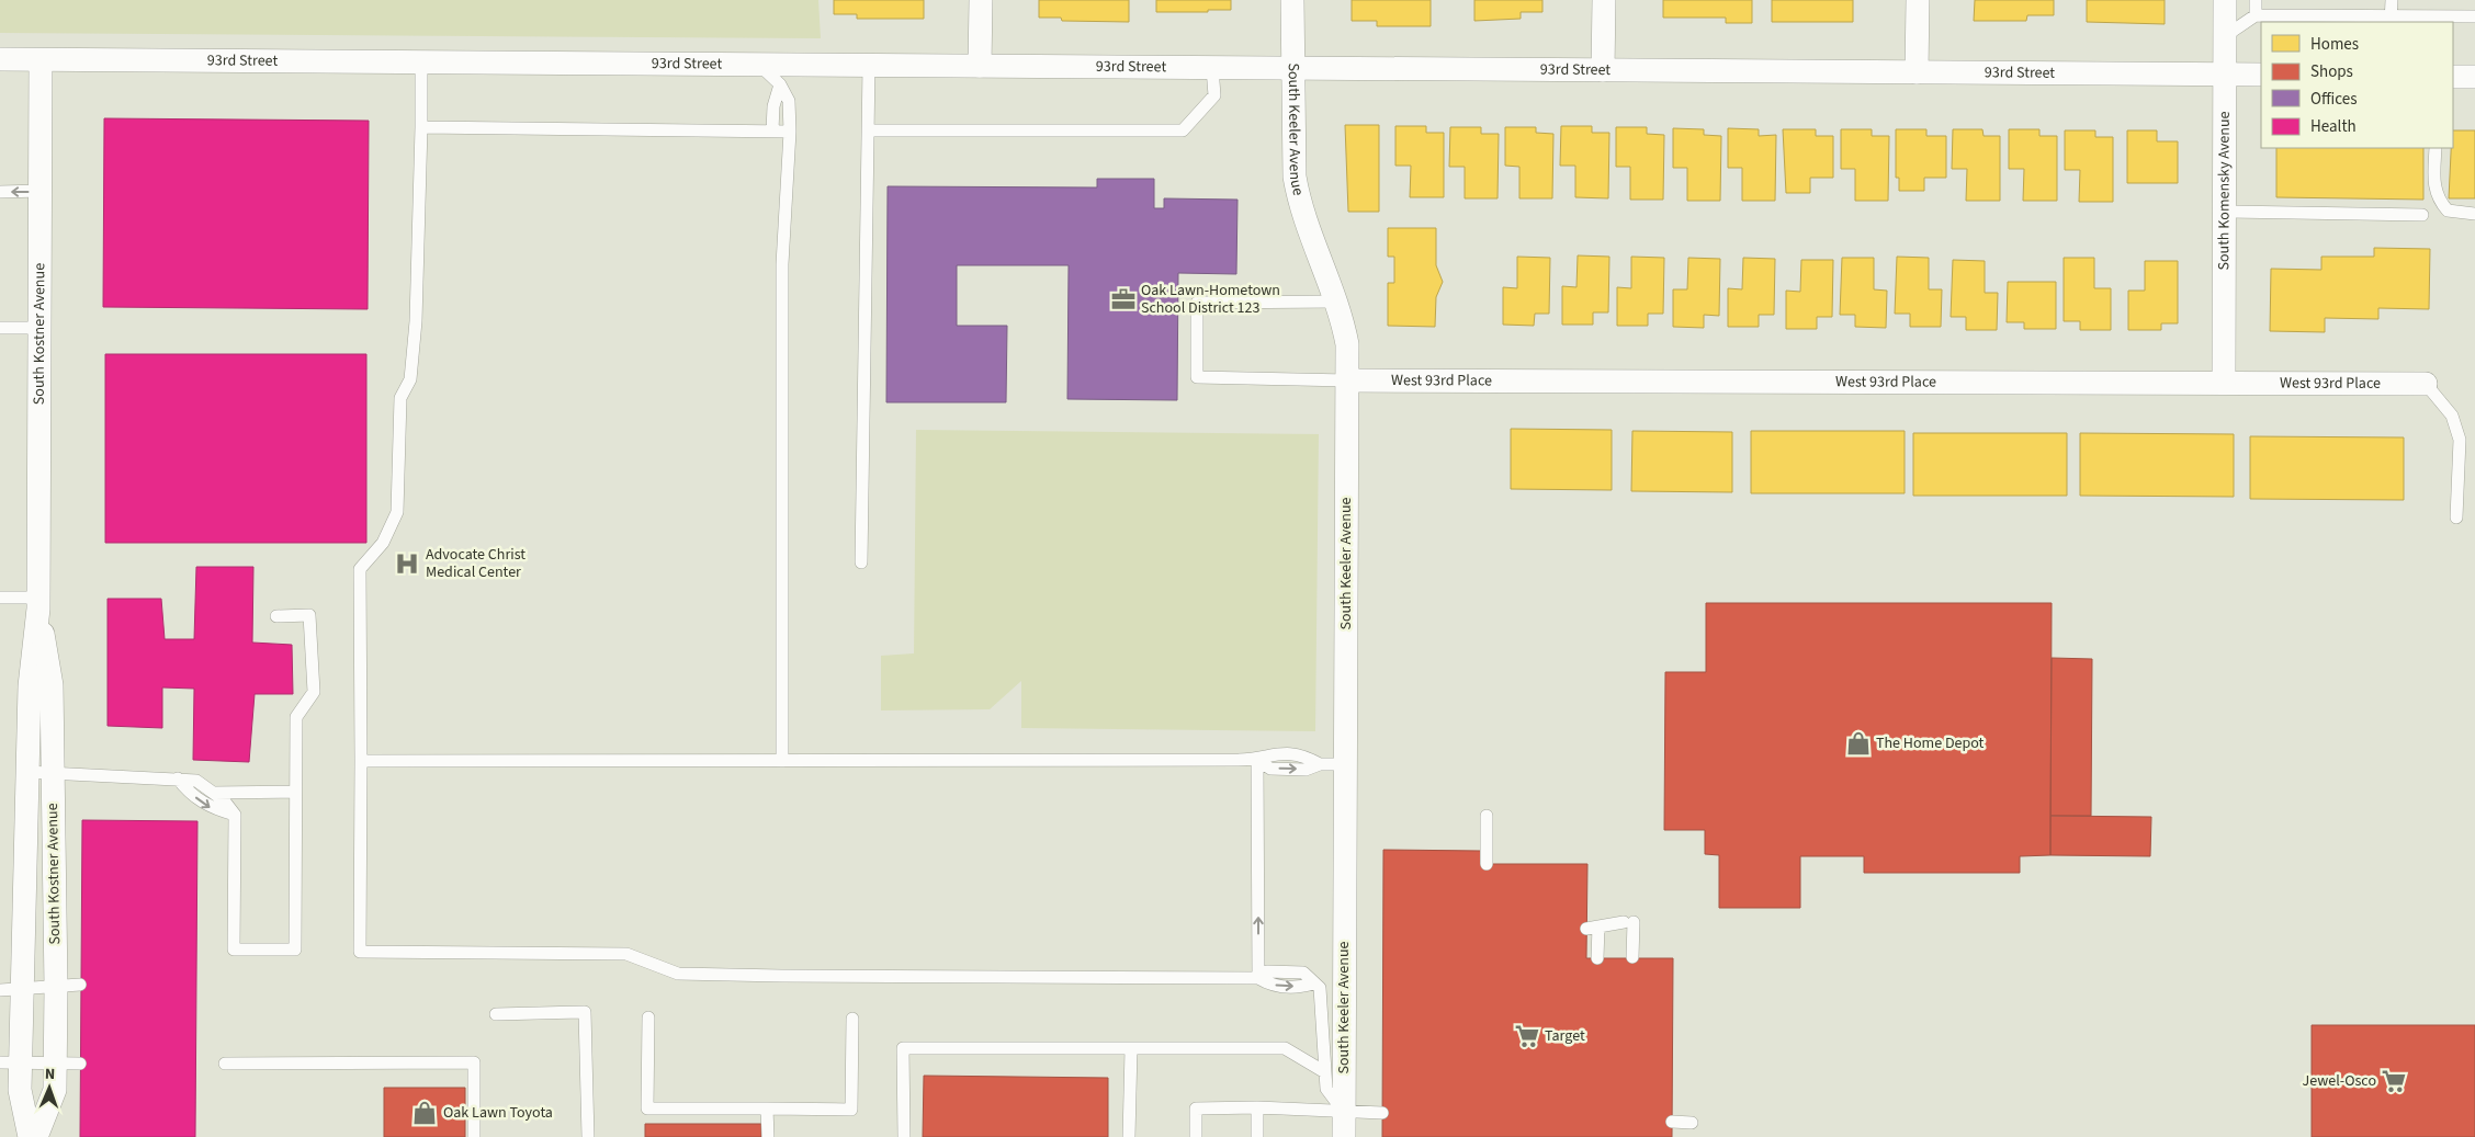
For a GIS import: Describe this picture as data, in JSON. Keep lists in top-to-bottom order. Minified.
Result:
{"streets":{"street":["93rd Street","South Keeler Avenue","South Komensky Avenue","South Kostner Avenue","West 93rd Place"]},"crossings":[["93rd Street","South Keeler Avenue"],["93rd Street","South Komensky Avenue"],["93rd Street","South Kostner Avenue"],["South Keeler Avenue","West 93rd Place"],["South Komensky Avenue","West 93rd Place"]],"places":{"office":["Oak Lawn-Hometown School District 123"],"hospital":["Advocate Christ Medical Center"],"shop":["The Home Depot","Oak Lawn Toyota"],"supermarket":["Target","Jewel-Osco"]},"legend":["Homes","Shops","Offices","Health"],"north":"top"}
